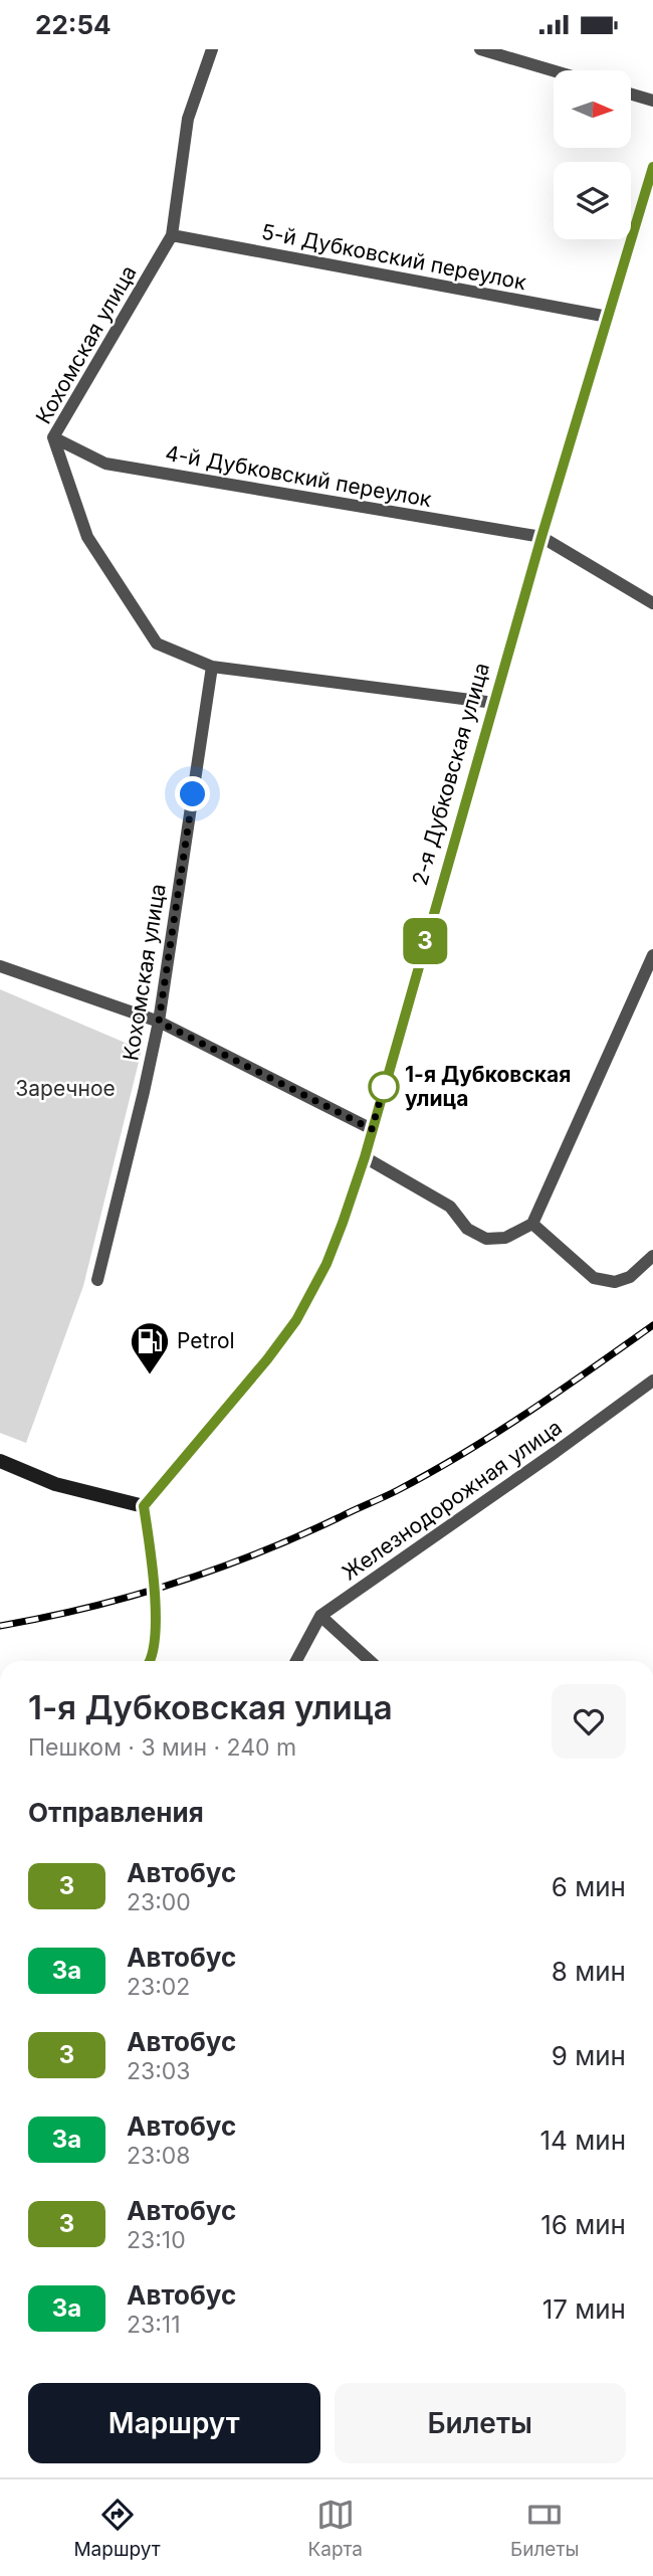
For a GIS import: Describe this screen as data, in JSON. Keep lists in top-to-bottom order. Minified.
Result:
{"streets":{"main road":["2-я Дубковская улица"],"street":["5-й Дубковский переулок","Кохомская улица","4-й Дубковский переулок","Железнодорожная улица"]},"crossings":[["5-й Дубковский переулок","Кохомская улица"],["5-й Дубковский переулок","2-я Дубковская улица"],["Кохомская улица","4-й Дубковский переулок"],["4-й Дубковский переулок","2-я Дубковская улица"]],"parks":["Заречное"],"places":{"other":["1-я Дубковская улица"],"fuel station":["Petrol"]},"lines":["bus line 3"],"north":"right","page":{"status":"22:54","on_map":"3","heading":[["1-я Дубковская улица","Пешком · 3 мин · 240 m"],"Отправления"],"list":[{"mark":"3","name":"Автобус","note":"23:00","value":"6 мин"},{"mark":"3а","name":"Автобус","note":"23:02","value":"8 мин"},{"mark":"3","name":"Автобус","note":"23:03","value":"9 мин"},{"mark":"3а","name":"Автобус","note":"23:08","value":"14 мин"},{"mark":"3","name":"Автобус","note":"23:10","value":"16 мин"},{"mark":"3а","name":"Автобус","note":"23:11","value":"17 мин"}],"buttons":["Маршрут","Билеты"],"tabs":["Маршрут","Карта","Билеты"]}}
